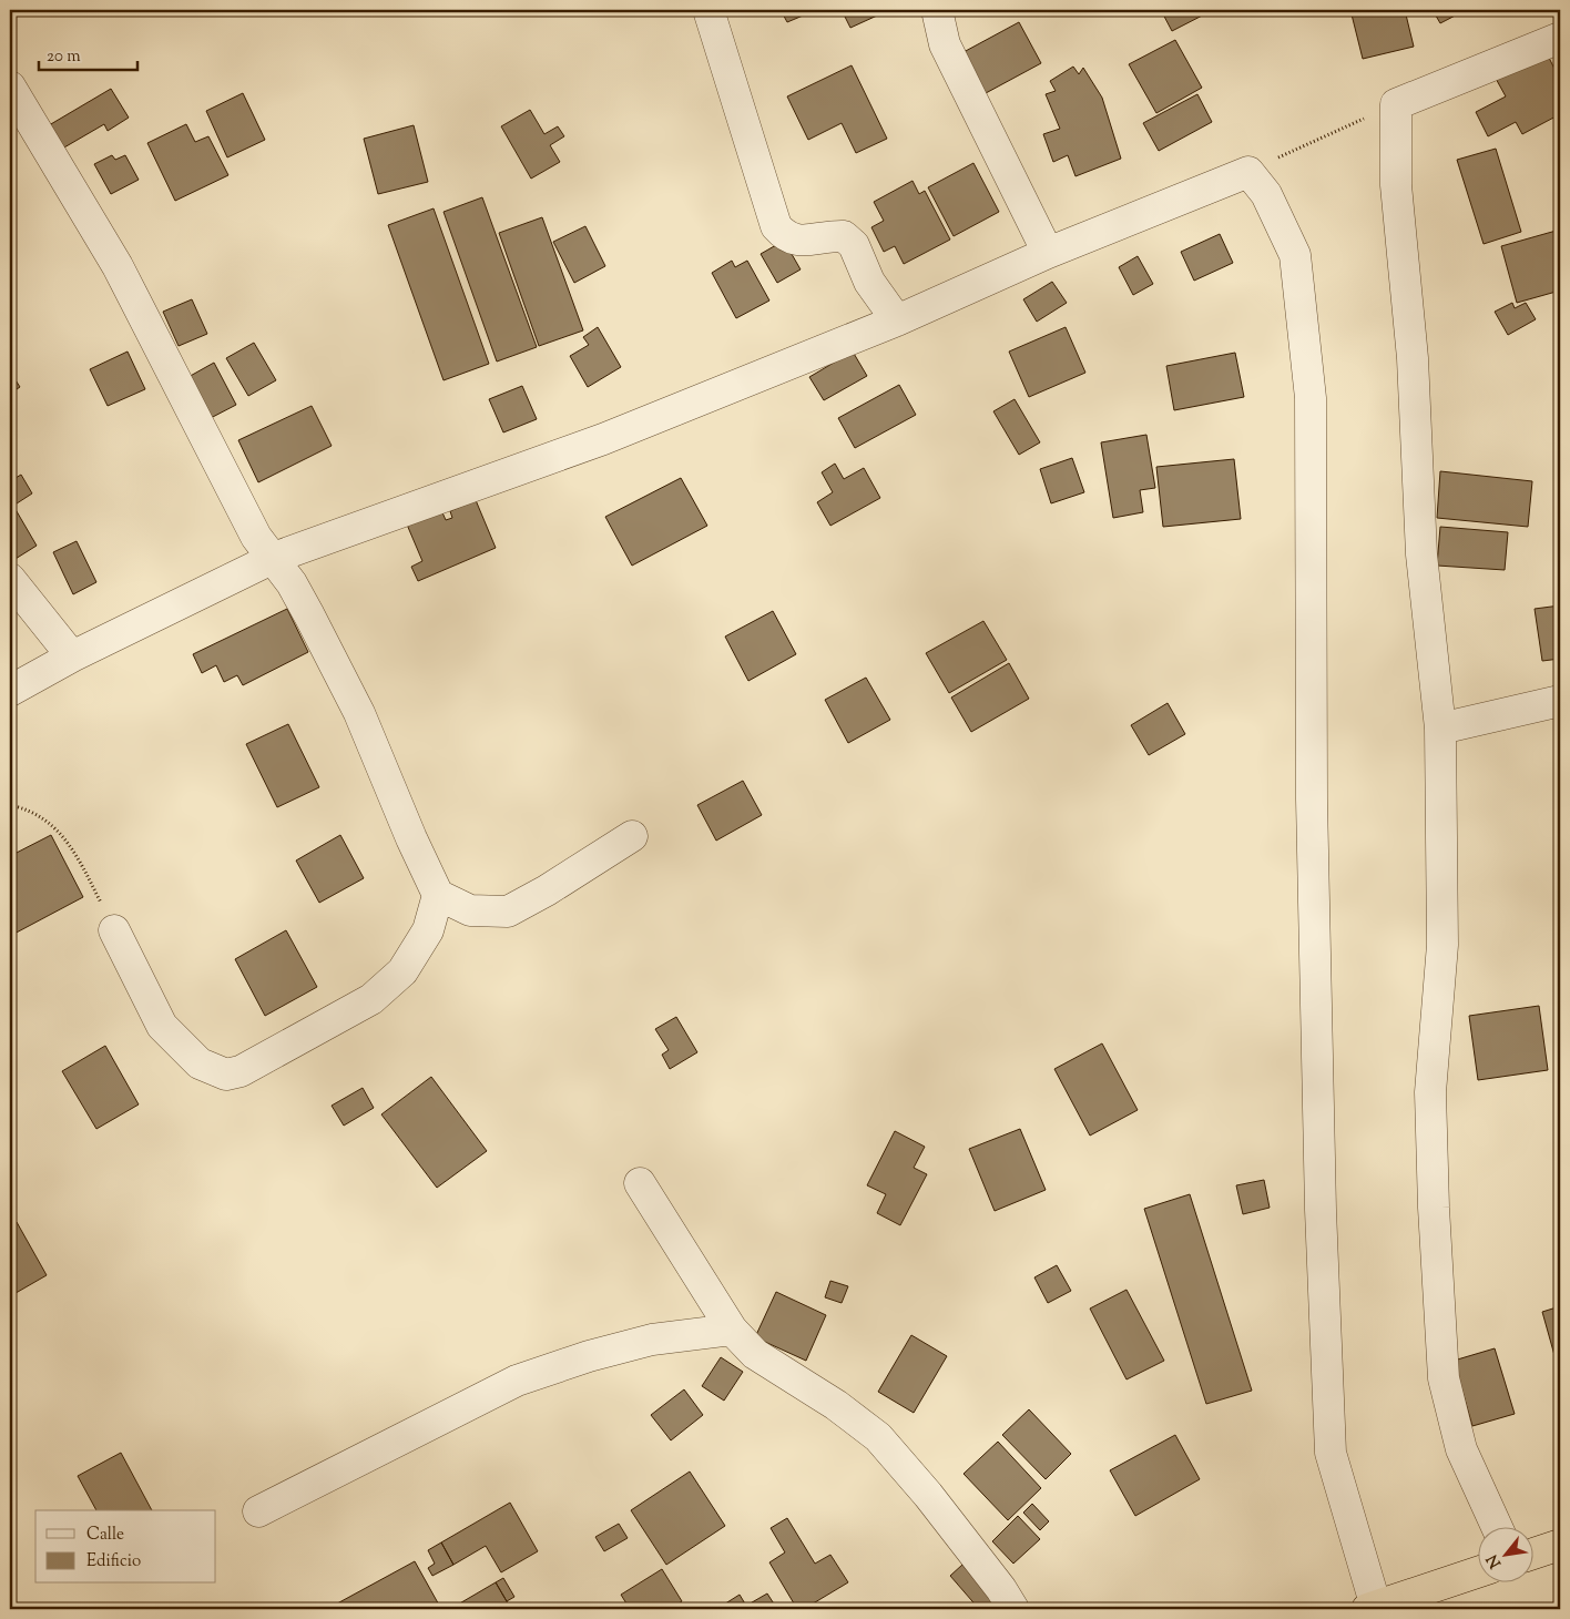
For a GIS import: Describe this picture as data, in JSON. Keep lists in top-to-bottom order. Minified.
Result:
{"legend":["Calle","Edificio"],"scale_bar":"20 m","north":"bottom left"}
